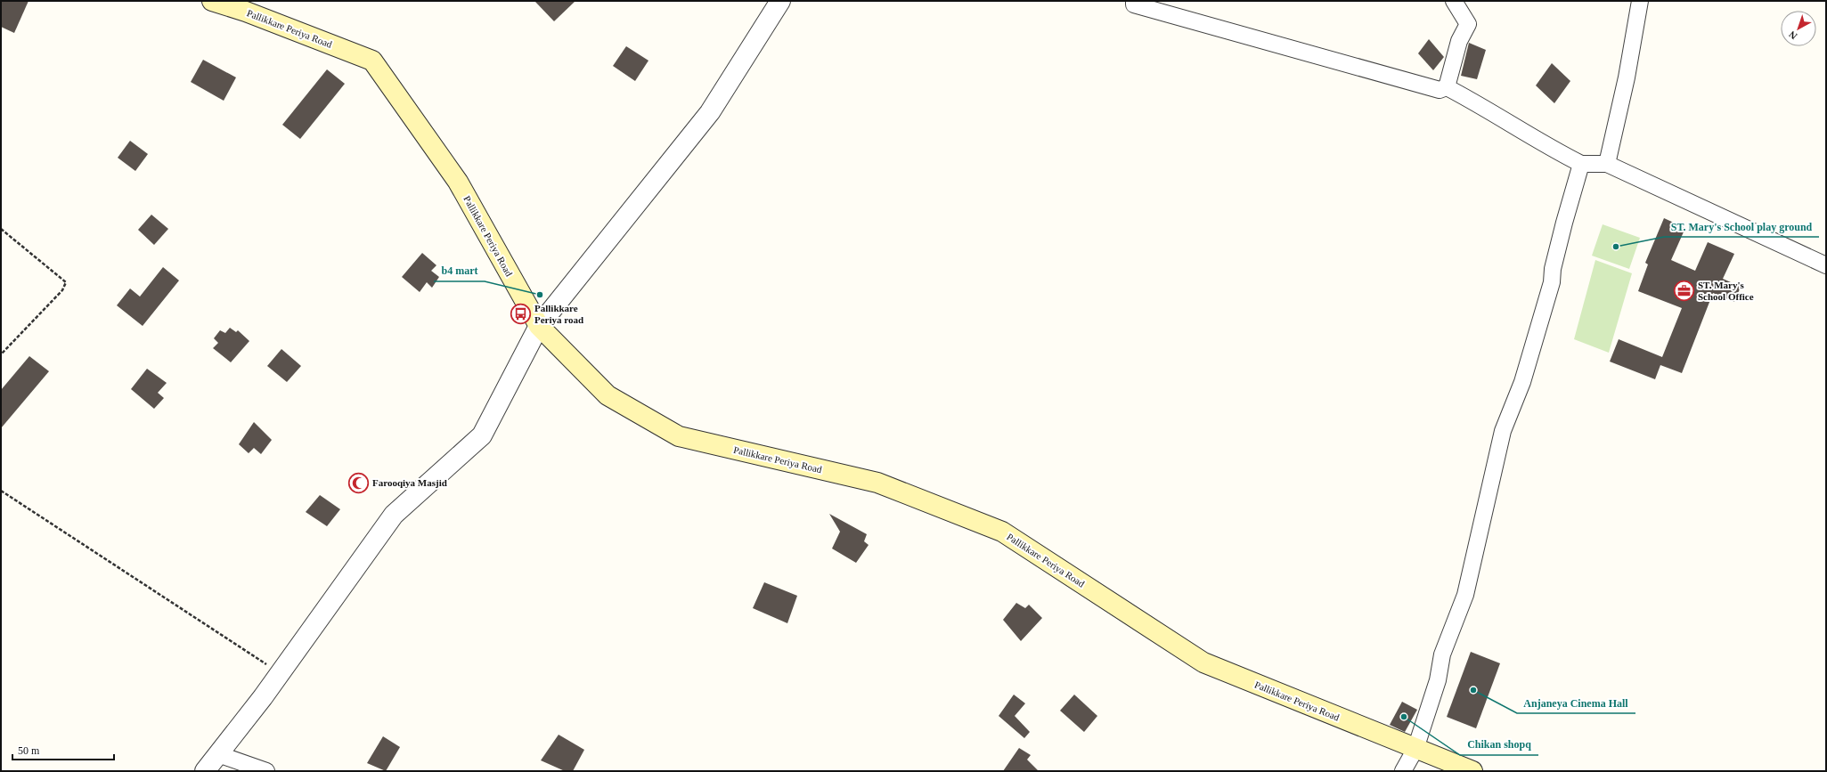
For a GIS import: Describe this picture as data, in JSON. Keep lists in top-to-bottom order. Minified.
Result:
{"streets":{"main road":["Pallikkare Periya Road"]},"places":{"other":["ST. Mary's School play ground","b4 mart","Anjaneya Cinema Hall","Chikan shopq"],"office":["ST. Mary's School Office"],"bus stop":["Pallikkare Periya road"],"mosque":["Farooqiya Masjid"]},"scale_bar":"50 m","north":"bottom left"}
